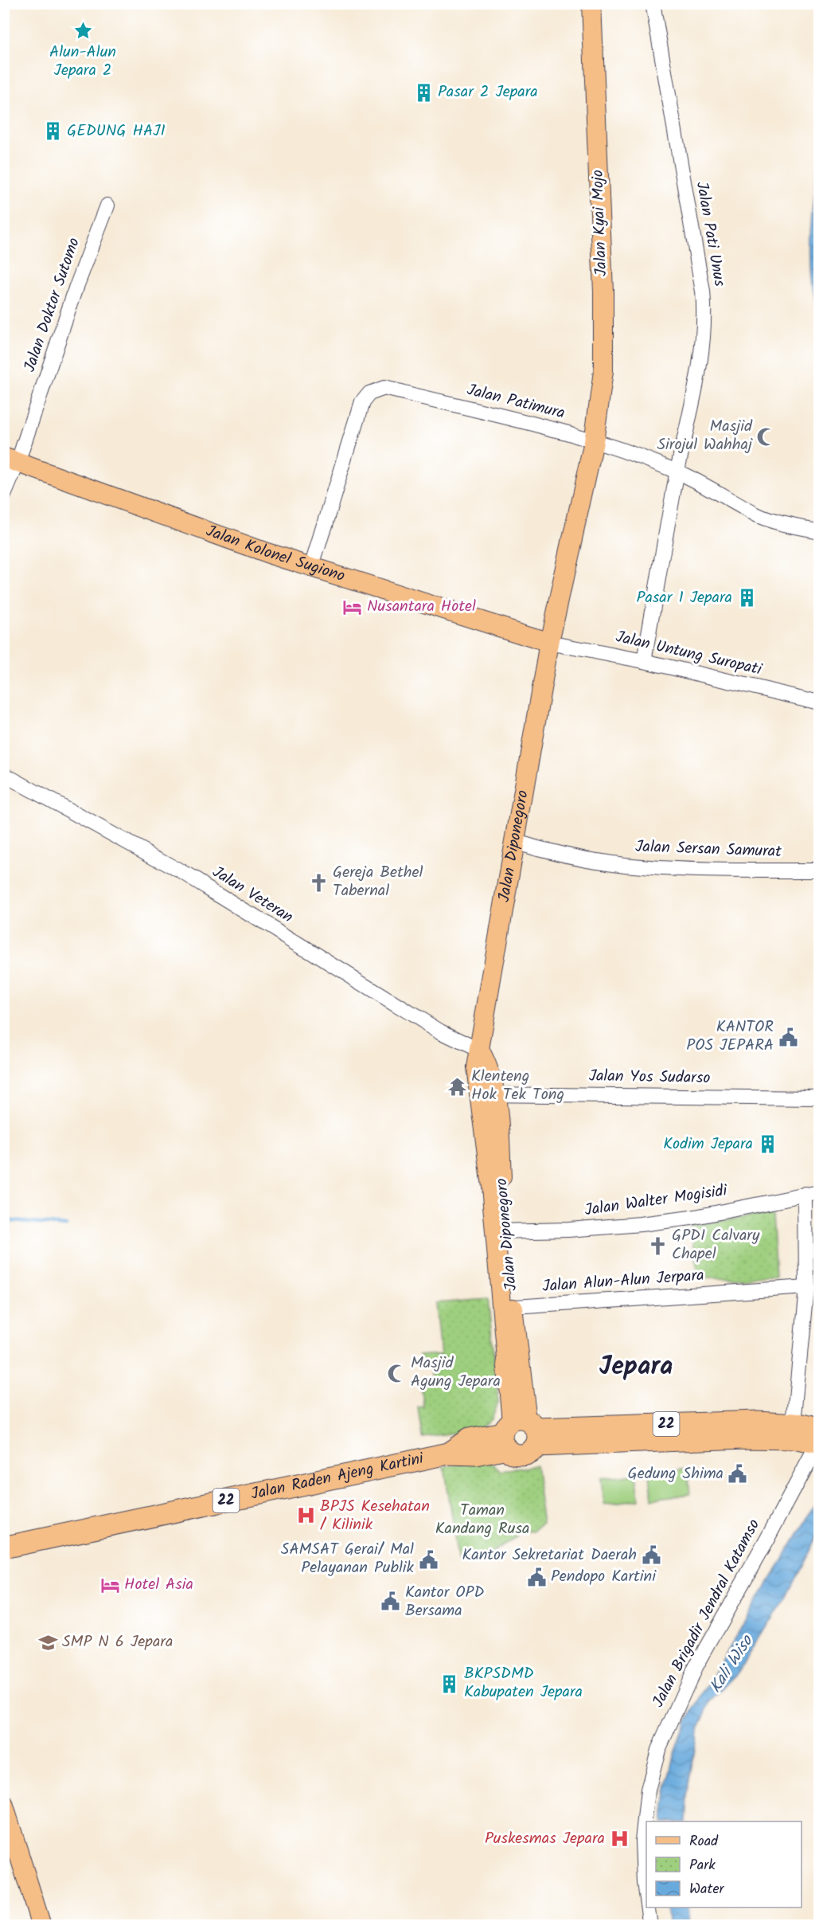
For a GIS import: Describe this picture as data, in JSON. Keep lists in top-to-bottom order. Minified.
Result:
{"streets":{"highway":["22","Jalan Raden Ajeng Kartini"],"main road":["Jalan Kyai Mojo","Jalan Kolonel Sugiono","Jalan Diponegoro"],"street":["Jalan Pati Unus","Jalan Doktor Sutomo","Jalan Patimura","Jalan Untung Suropati","Jalan Sersan Samurat","Jalan Veteran","Jalan Yos Sudarso","Jalan Walter Mogisidi","Jalan Alun-Alun Jerpara","Jalan Brigadir Jendral Katamso"]},"crossings":[["Jalan Kyai Mojo","Jalan Patimura"],["Jalan Kyai Mojo","Jalan Kolonel Sugiono"],["Jalan Kyai Mojo","Jalan Untung Suropati"],["Jalan Kyai Mojo","Jalan Diponegoro"],["Jalan Pati Unus","Jalan Patimura"],["Jalan Pati Unus","Jalan Untung Suropati"],["Jalan Doktor Sutomo","Jalan Kolonel Sugiono"],["Jalan Patimura","Jalan Kolonel Sugiono"],["Jalan Kolonel Sugiono","Jalan Untung Suropati"],["Jalan Kolonel Sugiono","Jalan Diponegoro"],["Jalan Untung Suropati","Jalan Diponegoro"],["Jalan Diponegoro","Jalan Sersan Samurat"],["Jalan Diponegoro","Jalan Veteran"],["Jalan Diponegoro","Jalan Yos Sudarso"],["Jalan Diponegoro","Jalan Walter Mogisidi"],["Jalan Diponegoro","Jalan Alun-Alun Jerpara"],["Jalan Diponegoro","Jalan Raden Ajeng Kartini"],["Jalan Raden Ajeng Kartini","Jalan Brigadir Jendral Katamso"]],"districts":["Jepara"],"water":["Kali Wiso"],"parks":["Taman Kandang Rusa"],"places":{"place":["Alun-Alun Jepara 2"],"building":["Pasar 2 Jepara","GEDUNG HAJI","Pasar 1 Jepara","Kodim Jepara","BKPSDMD Kabupaten Jepara"],"mosque":["Masjid Sirojul Wahhaj","Masjid Agung Jepara"],"hotel":["Nusantara Hotel","Hotel Asia"],"church":["Gereja Bethel Tabernal","GPDI Calvary Chapel"],"public building":["KANTOR POS JEPARA","Gedung Shima","Kantor Sekretariat Daerah","SAMSAT Gerai/ Mal Pelayanan Publik","Pendopo Kartini","Kantor OPD Bersama"],"temple":["Klenteng Hok Tek Tong"],"hospital":["BPJS Kesehatan / Kilinik","Puskesmas Jepara"],"school or university":["SMP N 6 Jepara"]},"legend":["Road","Park","Water"]}
